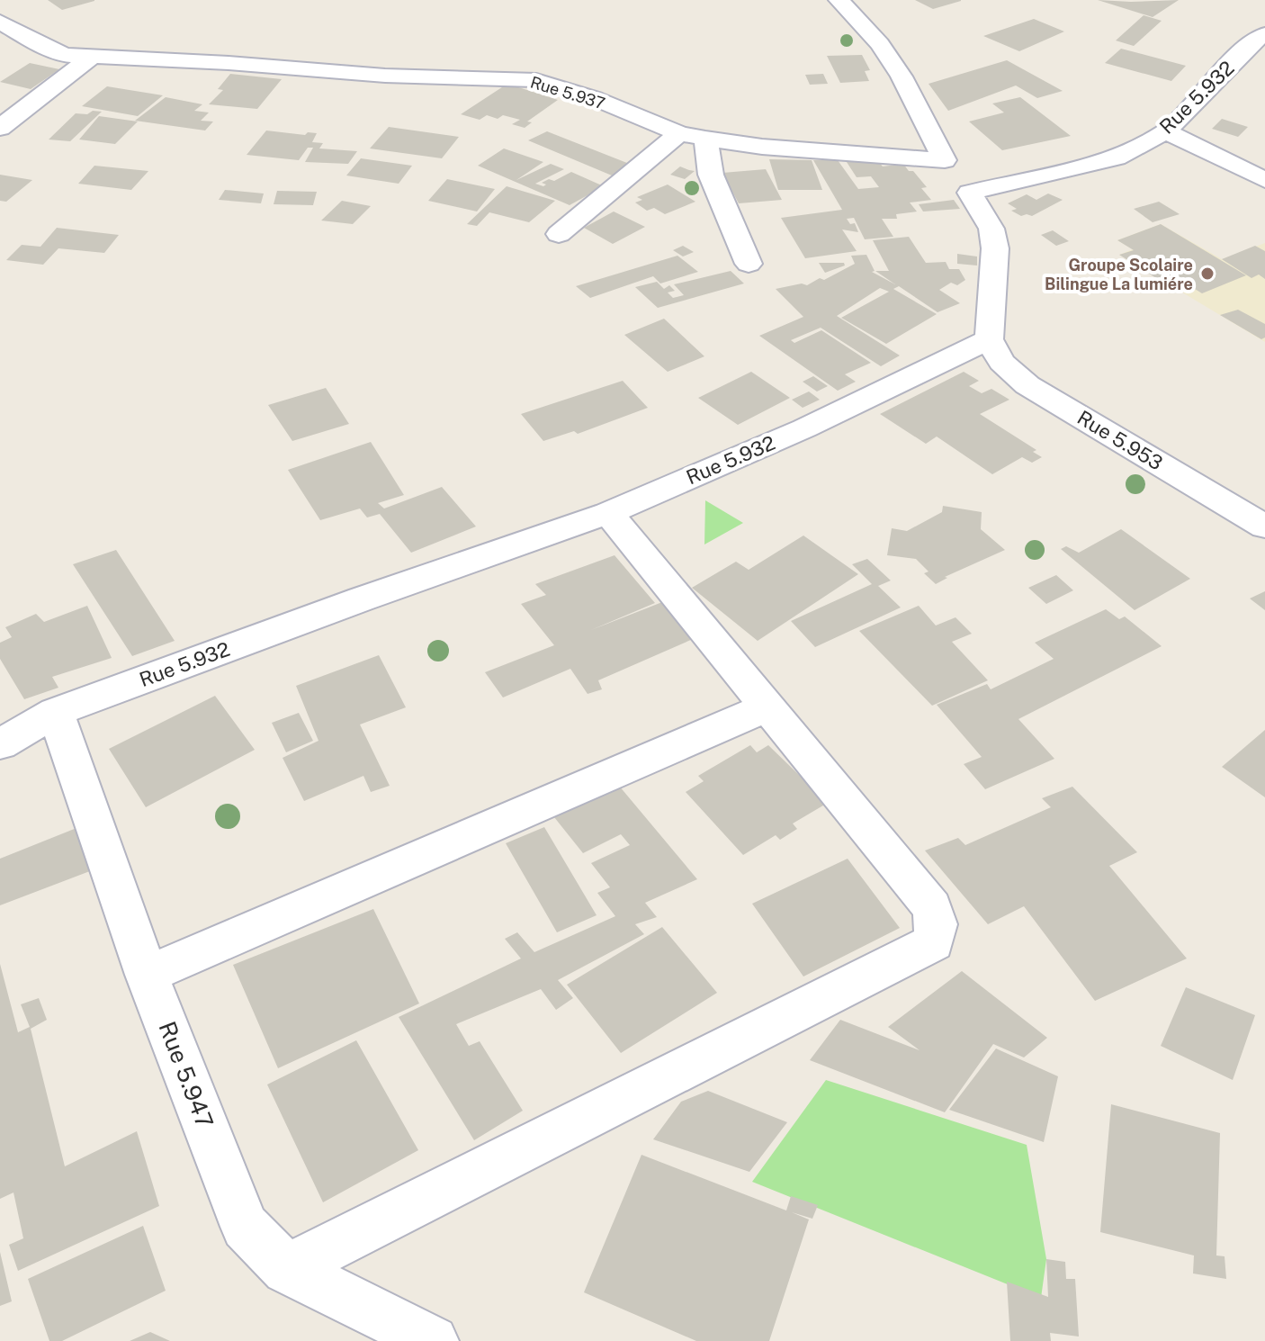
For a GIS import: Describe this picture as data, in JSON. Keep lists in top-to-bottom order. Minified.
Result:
{"streets":{"street":["Rue 5.937","Rue 5.932","Rue 5.953","Rue 5.947"]},"crossings":[["Rue 5.932","Rue 5.953"],["Rue 5.932","Rue 5.947"]],"places":["Groupe Scolaire Bilingue La lumiére"]}
